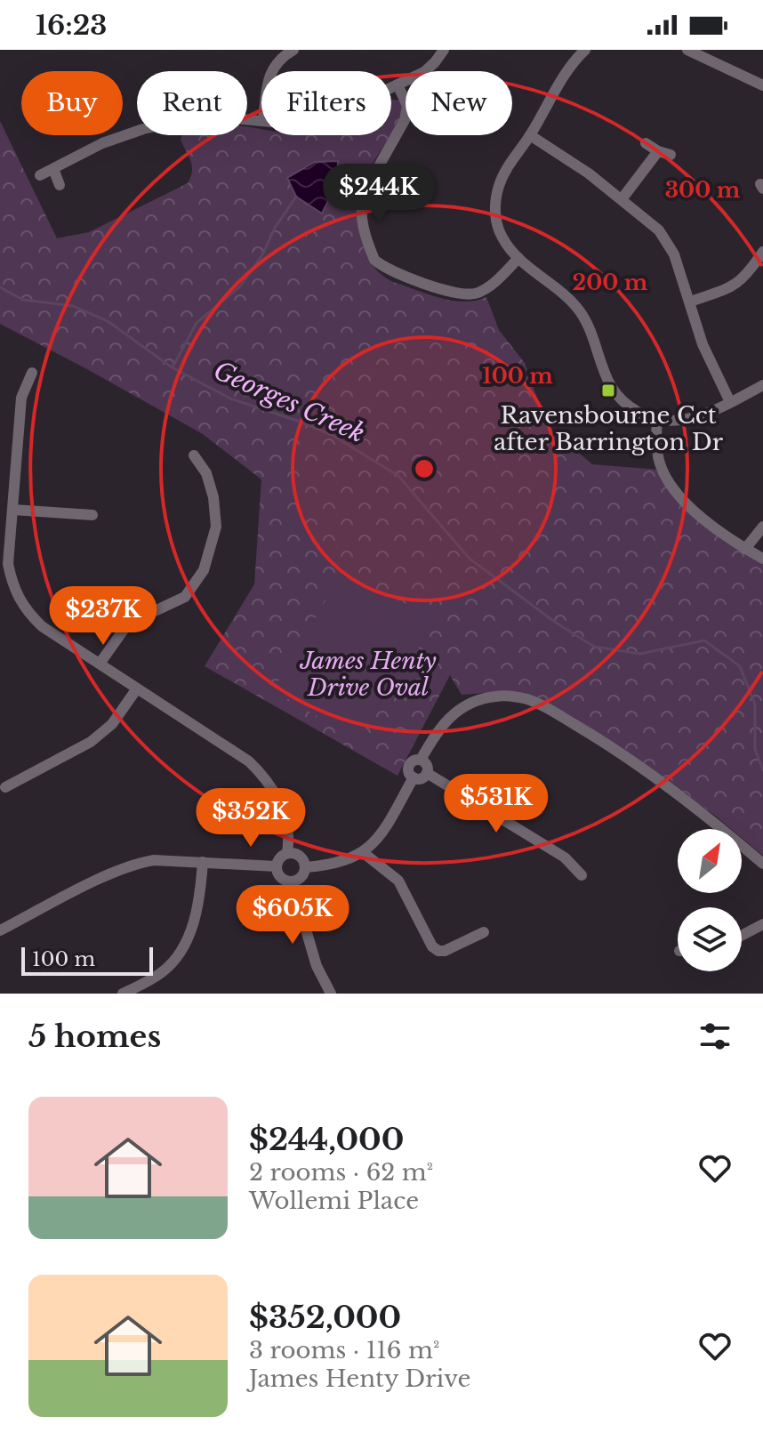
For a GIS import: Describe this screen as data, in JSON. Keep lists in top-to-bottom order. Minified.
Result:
{"water":["Georges Creek"],"parks":["James Henty Drive Oval"],"places":{"transit":["Ravensbourne Cct after Barrington Dr"]},"scale_bar":"100 m","north":"top right","page":{"status":"16:23","chip":["Buy","Rent","Filters","New"],"price":["$244K","$237K","$531K","$352K","$605K"],"scale":"100 m","heading":"5 homes","list":[{"name":"$244,000","note":"2 rooms · 62 m² · Wollemi Place"},{"name":"$352,000","note":"3 rooms · 116 m² · James Henty Drive"}]},"rings":["300 m","200 m","100 m"]}
